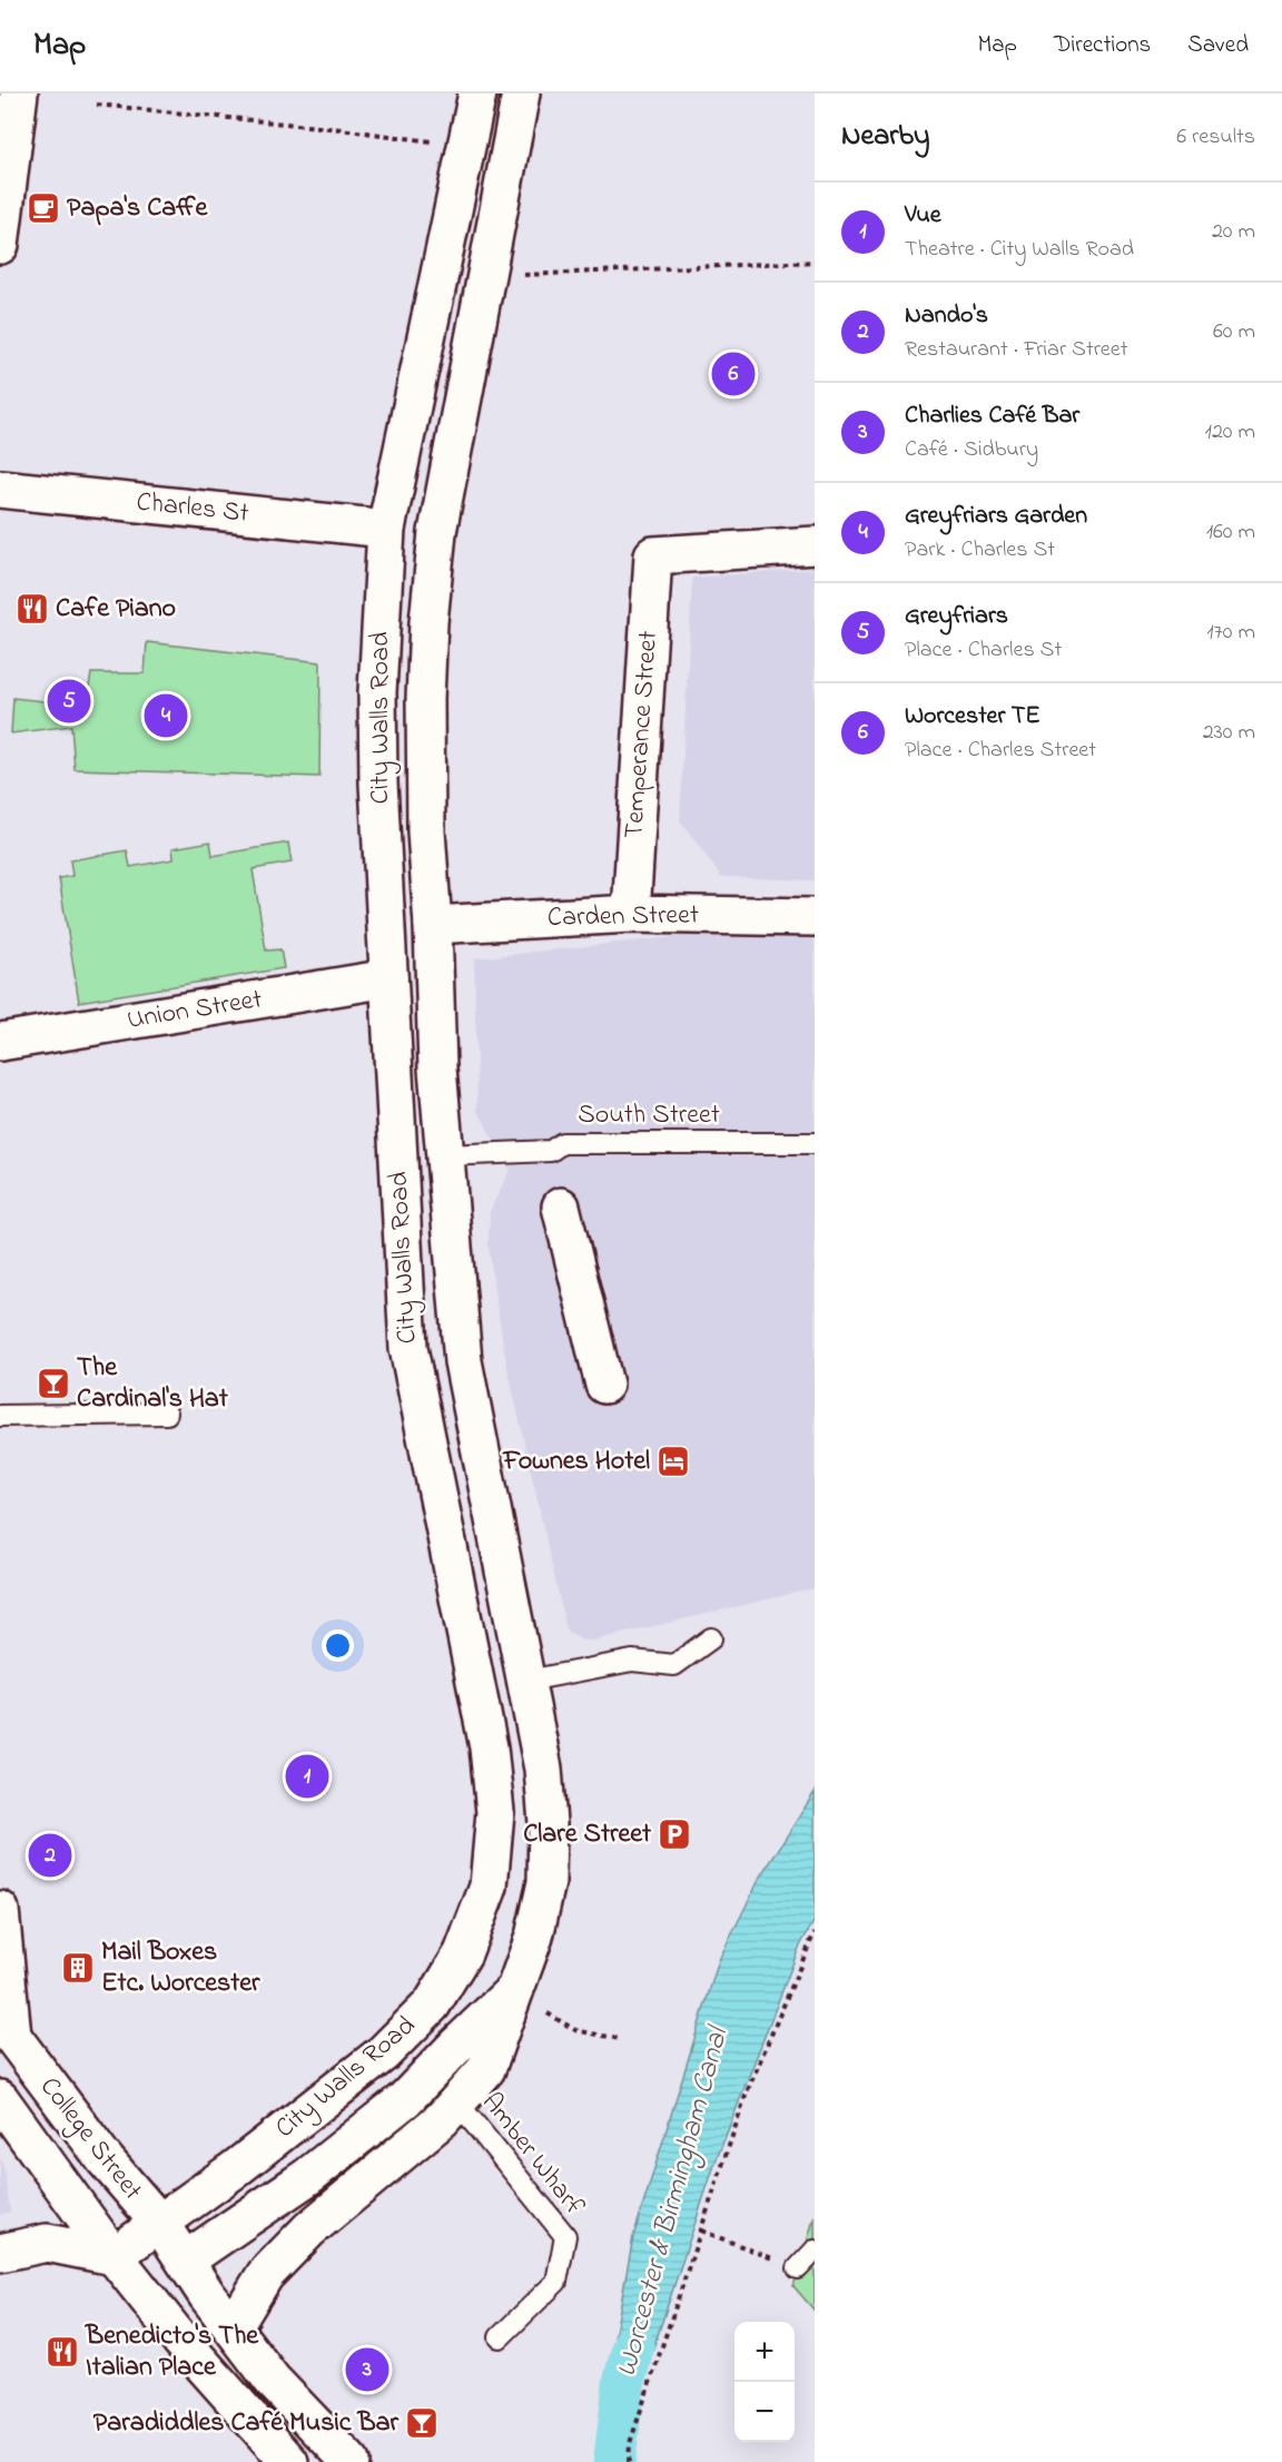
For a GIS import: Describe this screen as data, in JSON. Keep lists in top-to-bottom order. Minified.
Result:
{"streets":{"main road":["Charles St","City Walls Road","Temperance Street","Carden Street","Union Street","College Street"],"lane":["South Street","Amber Wharf"]},"crossings":[["Charles St","City Walls Road"],["City Walls Road","Carden Street"],["City Walls Road","Union Street"],["City Walls Road","South Street"],["City Walls Road","College Street"],["City Walls Road","Amber Wharf"],["Temperance Street","Carden Street"]],"water":["Worcester & Birmingham Canal"],"places":{"cafe":["Papa's Caffe"],"restaurant":["Cafe Piano","Benedicto's The Italian Place"],"bar":["The Cardinal's Hat","Paradiddles Café Music Bar"],"hotel":["Fownes Hotel"],"parking":["Clare Street"],"building":["Mail Boxes Etc. Worcester"]},"page":{"header":"Map","nav":["Map","Directions","Saved"],"heading":["Nearby","6 results"],"list":[{"mark":"1","name":"Vue","note":"Theatre · City Walls Road","value":"20 m"},{"mark":"2","name":"Nando's","note":"Restaurant · Friar Street","value":"60 m"},{"mark":"3","name":"Charlies Café Bar","note":"Café · Sidbury","value":"120 m"},{"mark":"4","name":"Greyfriars Garden","note":"Park · Charles St","value":"160 m"},{"mark":"5","name":"Greyfriars","note":"Place · Charles St","value":"170 m"},{"mark":"6","name":"Worcester TE","note":"Place · Charles Street","value":"230 m"}],"pins":["6","5","4","1","2","3"],"map_buttons":["+","−"]}}
